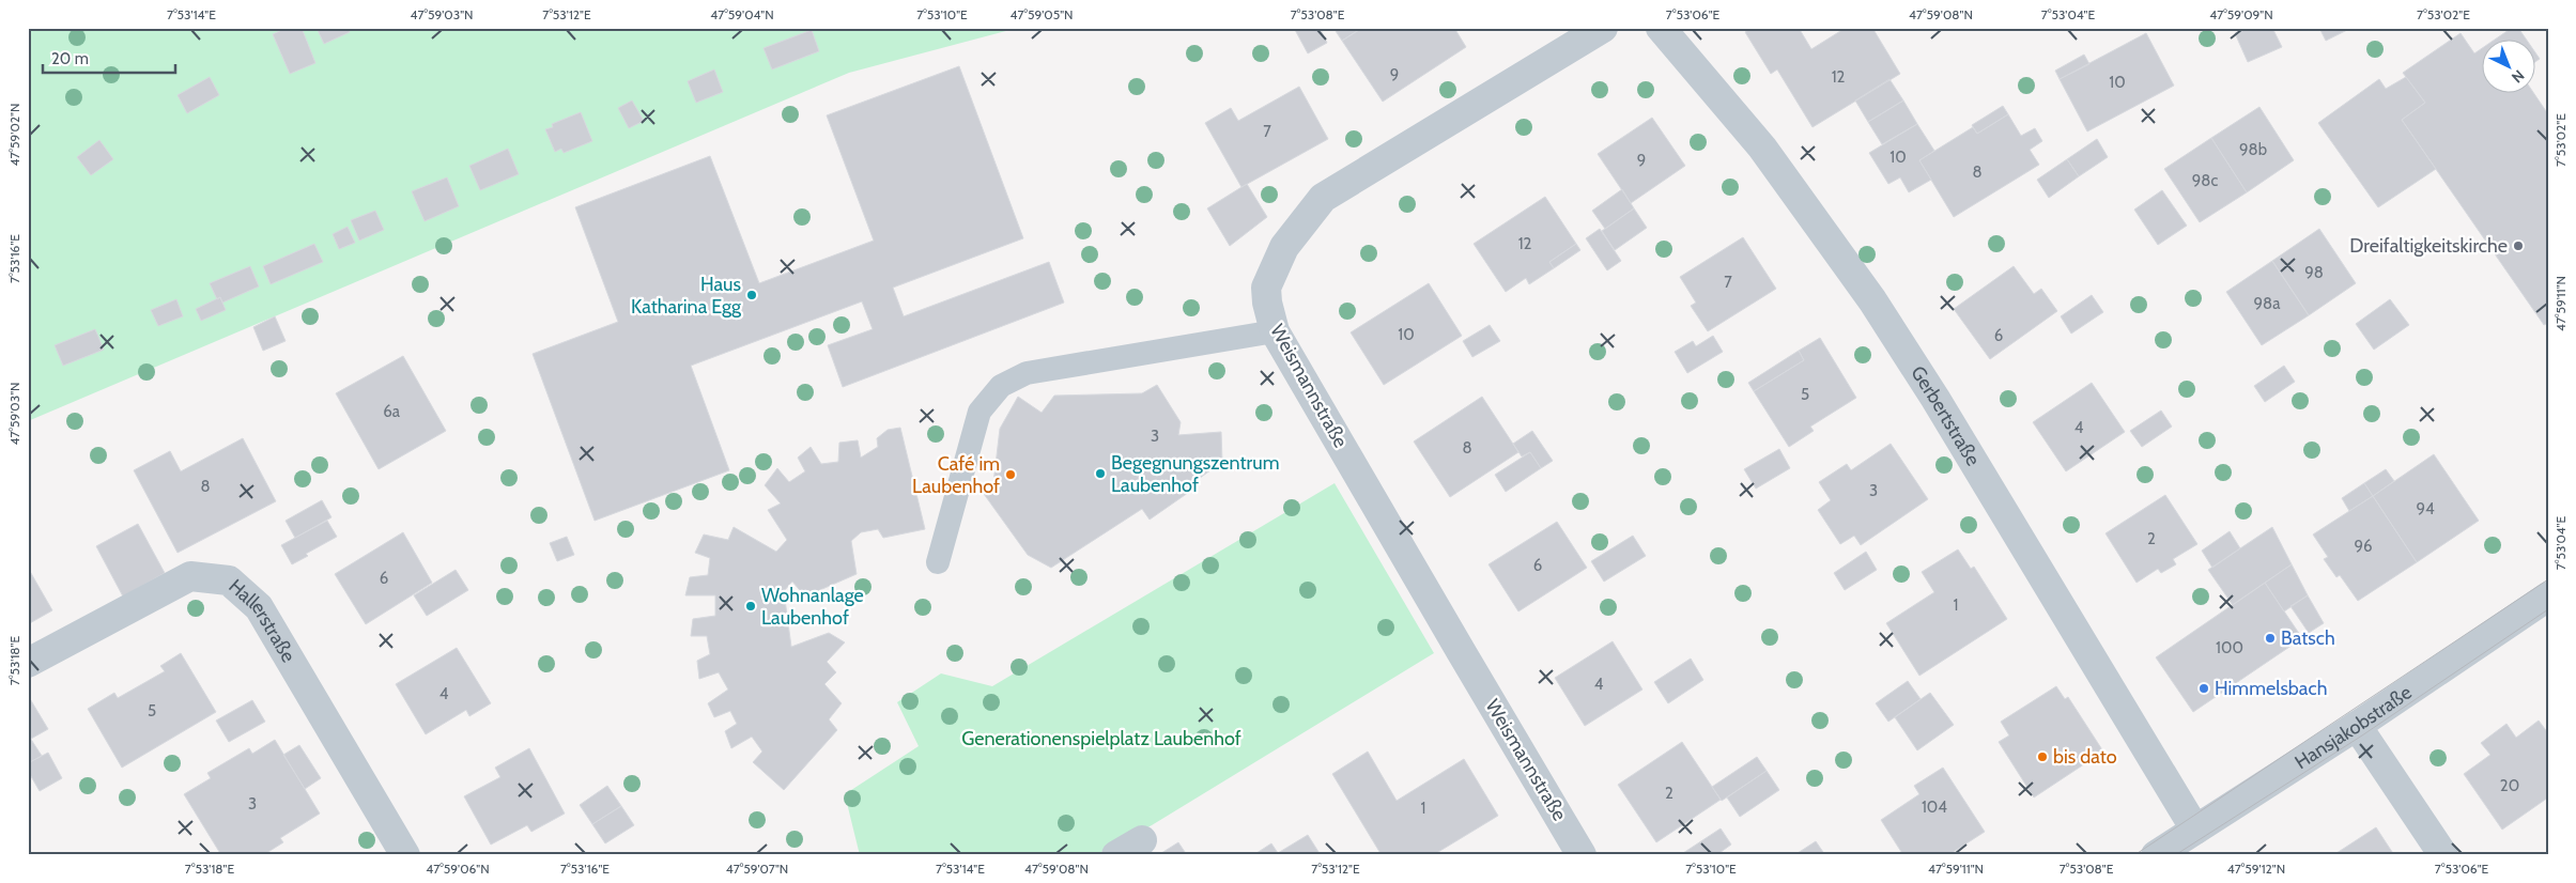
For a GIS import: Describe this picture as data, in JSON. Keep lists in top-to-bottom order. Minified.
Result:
{"streets":{"street":["Weismannstraße","Gerbertstraße","Hallerstraße","Hansjakobstraße"]},"crossings":[["Gerbertstraße","Hansjakobstraße"]],"parks":["Generationenspielplatz Laubenhof"],"places":["Dreifaltigkeitskirche","Haus Katharina Egg","Begegnungszentrum Laubenhof","Café im Laubenhof","Wohnanlage Laubenhof","Batsch","Himmelsbach","bis dato"],"house_numbers":["9","12","10","7","98b","10","9","8","98c","12","98","7","98a","10","6","5","6a","4","3","8","8","3","94","2","96","6","6","1","100","4","4","5","20","2","3","104","1"],"scale_bar":"20 m","north":"bottom right","coordinates":["7°53'14\"E","47°59'03\"N","7°53'12\"E","47°59'04\"N","7°53'10\"E","47°59'05\"N","7°53'08\"E","7°53'06\"E","47°59'08\"N","7°53'04\"E","47°59'09\"N","7°53'02\"E","47°59'02\"N","7°53'16\"E","47°59'11\"N","7°53'18\"E","47°59'06\"N","47°59'07\"N","47°59'12\"N"]}
